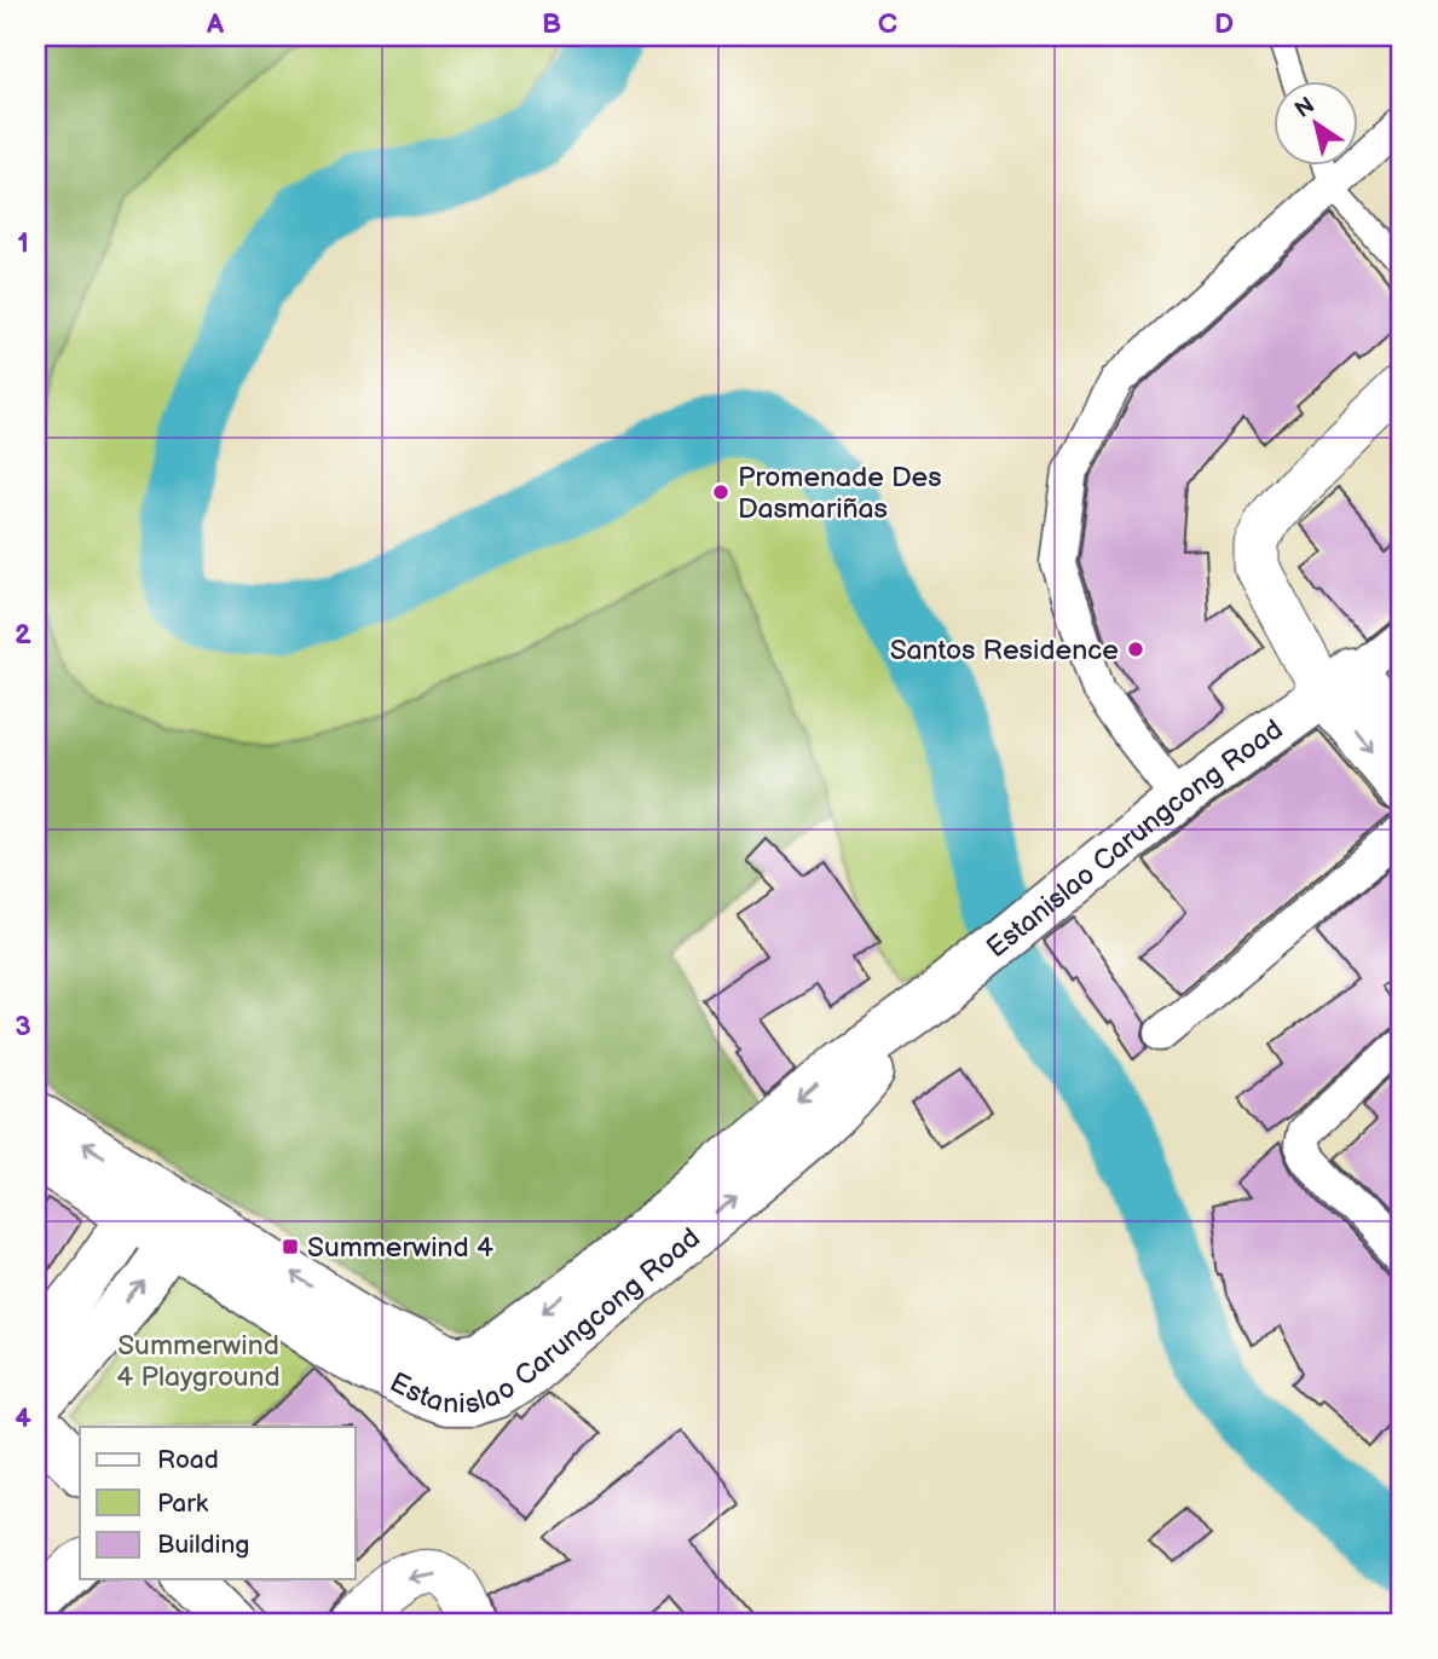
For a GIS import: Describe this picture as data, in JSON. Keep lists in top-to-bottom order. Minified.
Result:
{"streets":{"street":["Estanislao Carungcong Road"]},"parks":["Summerwind 4 Playground"],"places":{"other":["Promenade Des Dasmariñas","Santos Residence"],"transit":["Summerwind 4"]},"legend":["Road","Park","Building"],"north":"top left","grid":{"columns":["A","B","C","D"],"rows":["1","2","3","4"]}}
